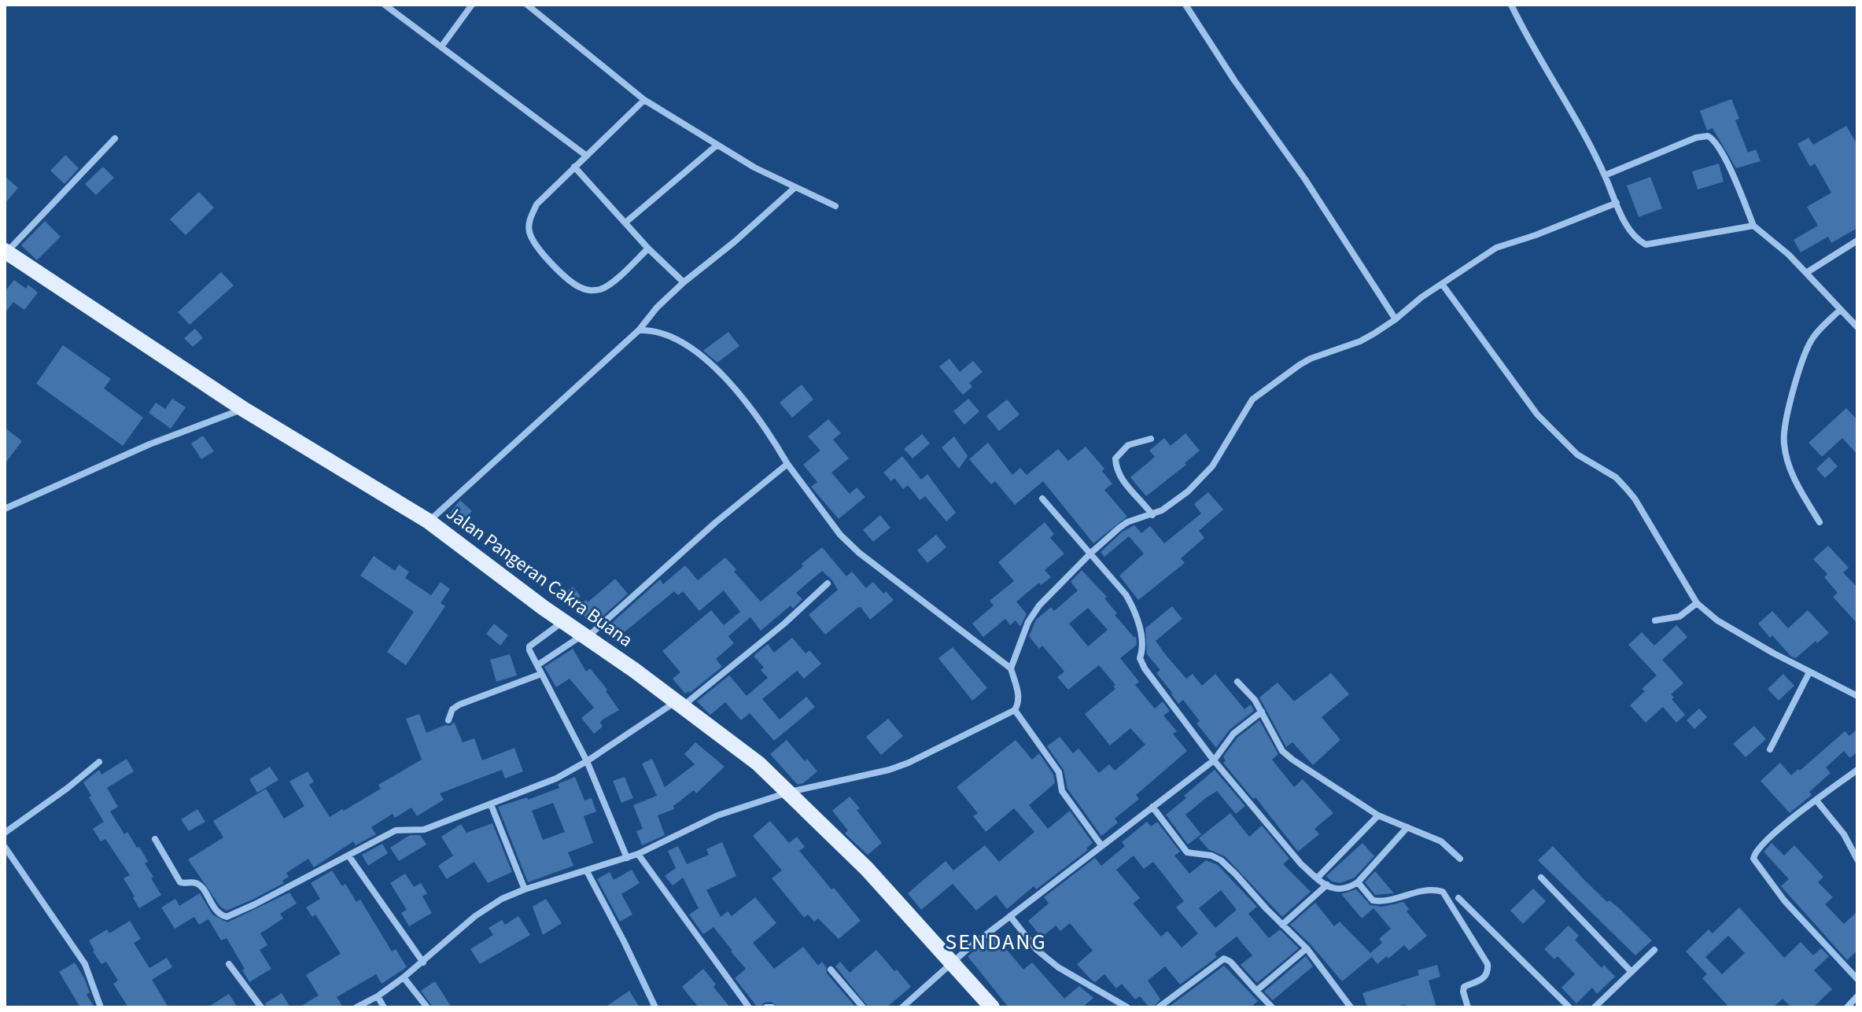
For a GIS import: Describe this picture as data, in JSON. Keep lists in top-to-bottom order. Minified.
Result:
{"streets":{"main road":["Jalan Pangeran Cakra Buana"]},"districts":["SENDANG"]}
